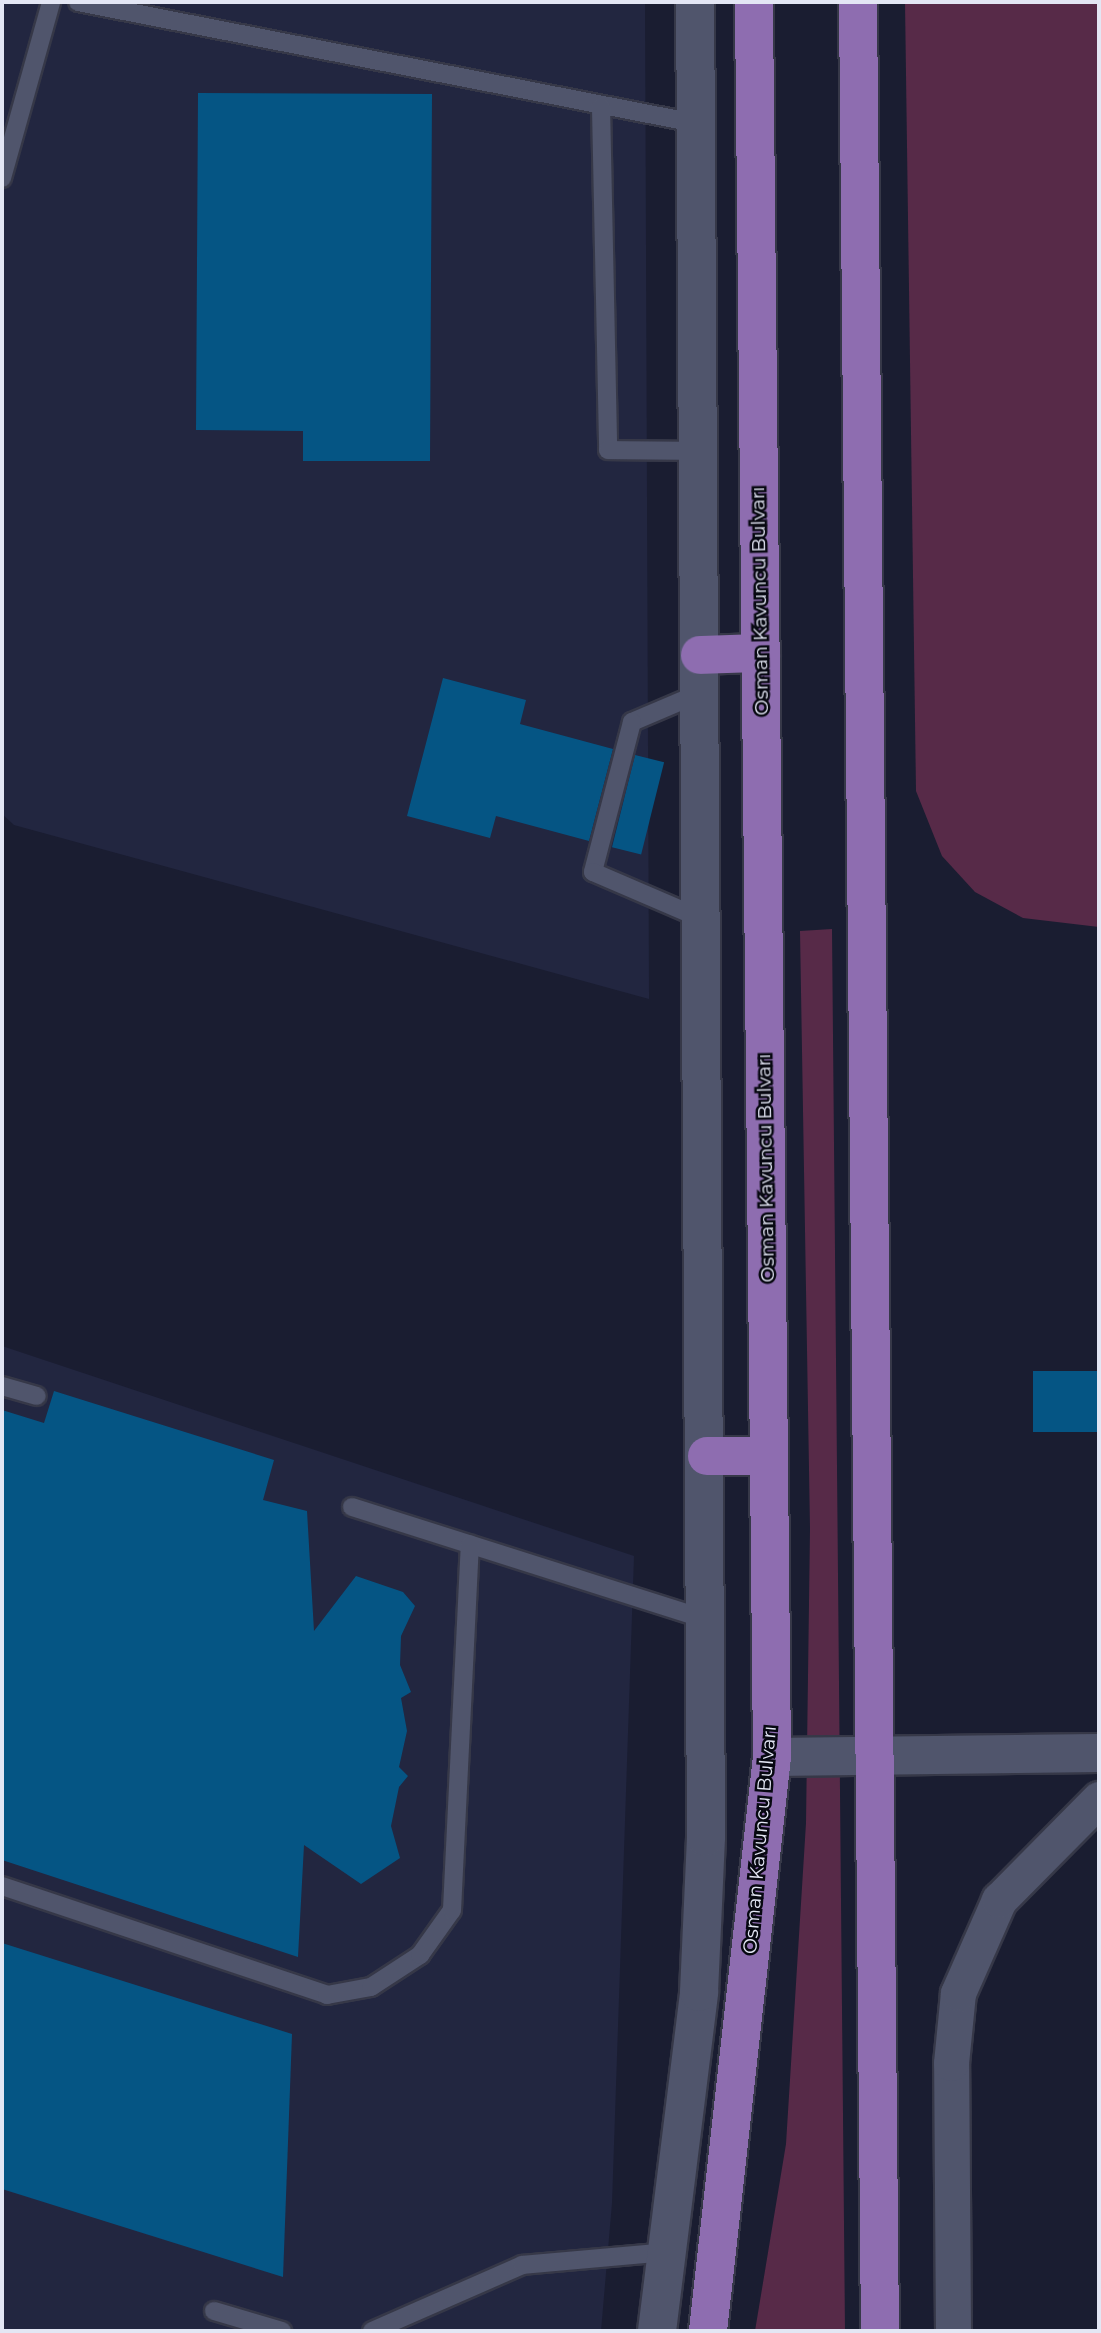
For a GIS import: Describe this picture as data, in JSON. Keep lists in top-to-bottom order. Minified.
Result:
{"streets":{"highway":["Osman Kavuncu Bulvarı"]}}
